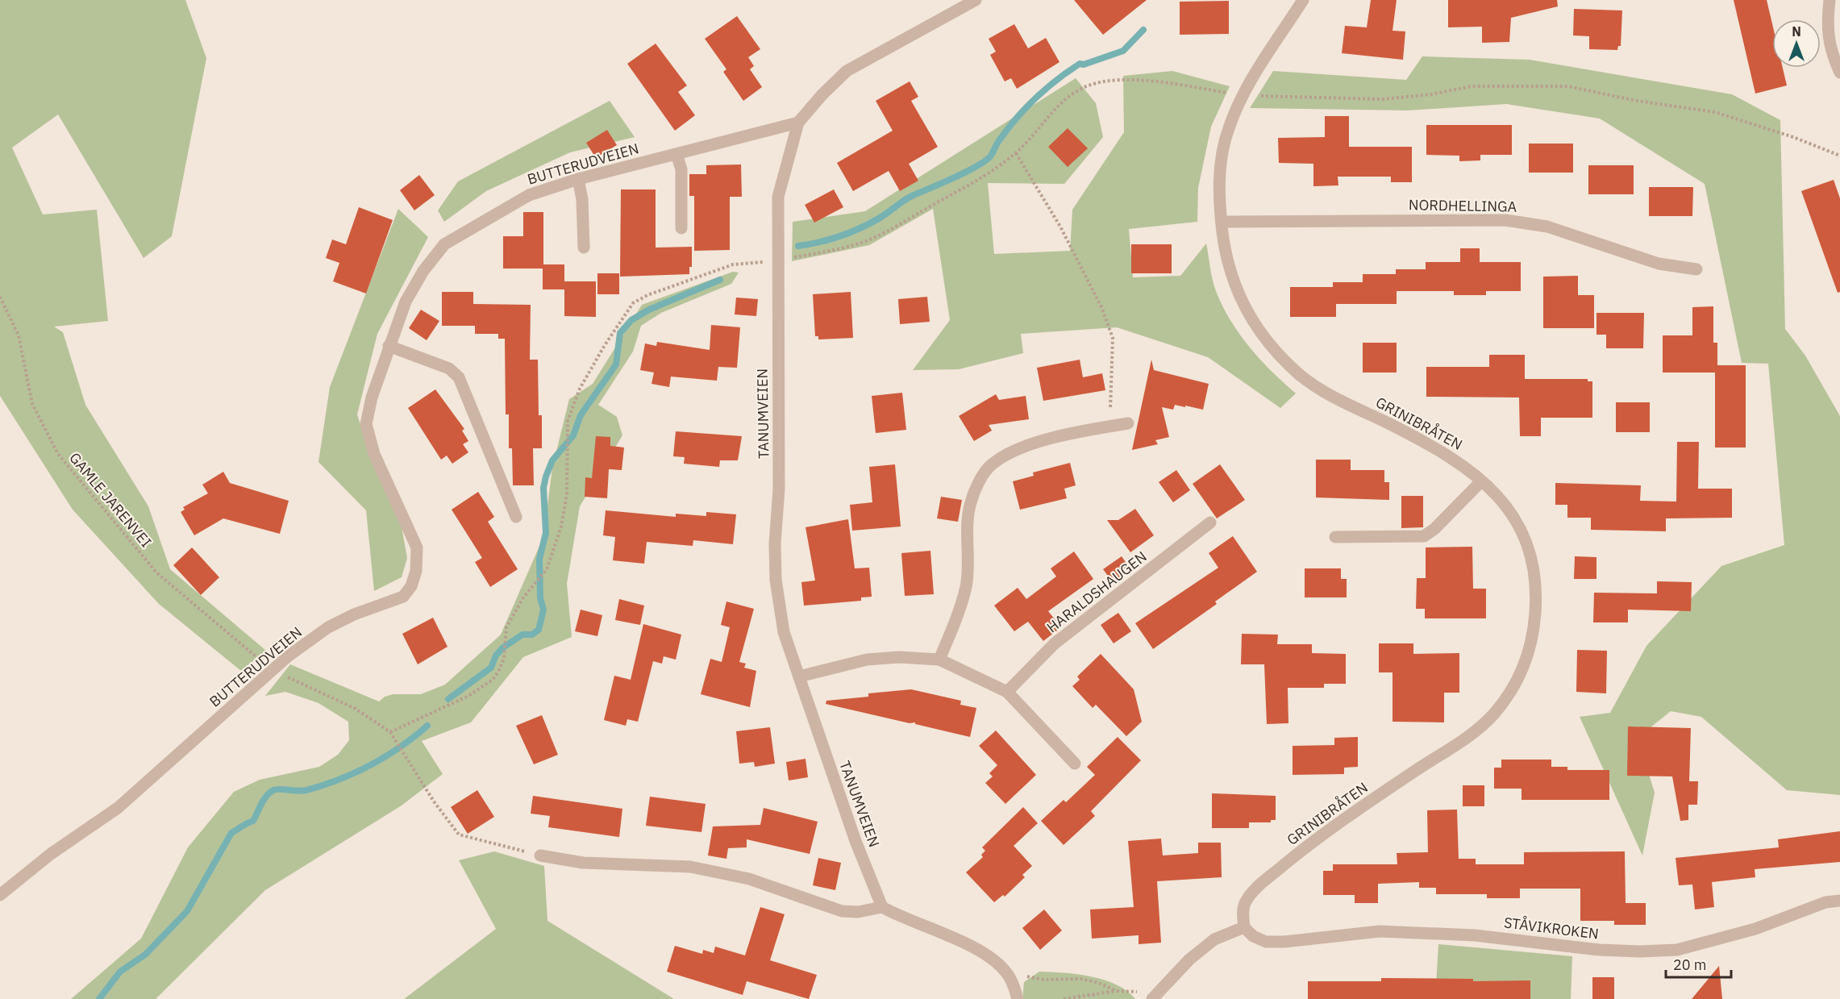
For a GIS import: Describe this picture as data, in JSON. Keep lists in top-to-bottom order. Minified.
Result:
{"streets":{"street":["BUTTERUDVEIEN","NORDHELLINGA","TANUMVEIEN","GRINIBRÅTEN","HARALDSHAUGEN","STÅVIKROKEN"],"path":["GAMLE JARENVEI"]},"crossings":[["BUTTERUDVEIEN","TANUMVEIEN"],["BUTTERUDVEIEN","GAMLE JARENVEI"],["NORDHELLINGA","GRINIBRÅTEN"],["GRINIBRÅTEN","STÅVIKROKEN"]],"scale_bar":"20 m","north":"top"}
